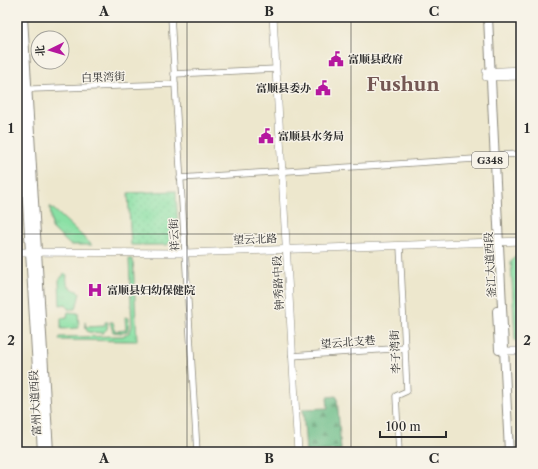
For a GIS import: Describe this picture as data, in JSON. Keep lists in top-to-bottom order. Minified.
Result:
{"streets":{"main road":["G348","釜江大道西段","富州大道西段"],"street":["白果湾街","祥云街","望云北路","钟秀路中段","望云北支巷","李子湾街"]},"crossings":[["白果湾街","祥云街"],["G348","釜江大道西段"],["祥云街","望云北路"],["望云北路","釜江大道西段"],["望云北路","钟秀路中段"],["望云北路","李子湾街"],["望云北路","富州大道西段"],["钟秀路中段","望云北支巷"],["望云北支巷","李子湾街"]],"districts":["Fushun"],"places":{"public building":["富顺县政府","富顺县委办","富顺县水务局"],"hospital":["富顺县妇幼保健院"]},"scale_bar":"100 m","north":"left","grid":{"columns":["A","B","C"],"rows":["1","2"]}}
